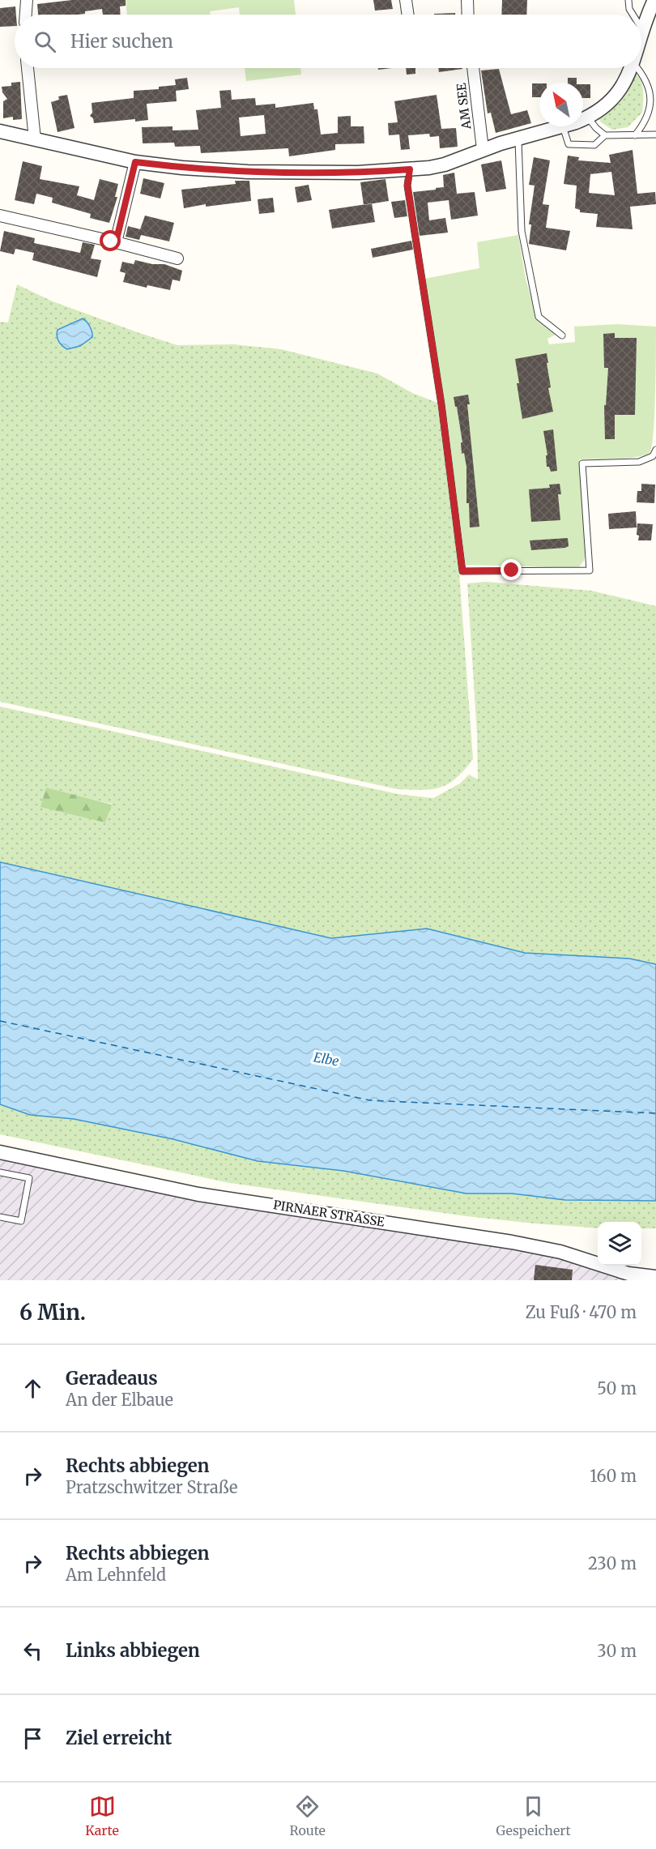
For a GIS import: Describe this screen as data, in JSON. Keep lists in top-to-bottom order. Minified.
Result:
{"streets":{"street":["AM SEE","PIRNAER STRASSE"]},"water":["Elbe"],"north":"top left","page":{"search":"Hier suchen","heading":["6 Min.","Zu Fuß · 470 m"],"list":[["Geradeaus","An der Elbaue","50 m"],["Rechts abbiegen","Pratzschwitzer Straße","160 m"],["Rechts abbiegen","Am Lehnfeld","230 m"],["Links abbiegen","30 m"],"Ziel erreicht"],"nav":["Karte","Route","Gespeichert"]}}
